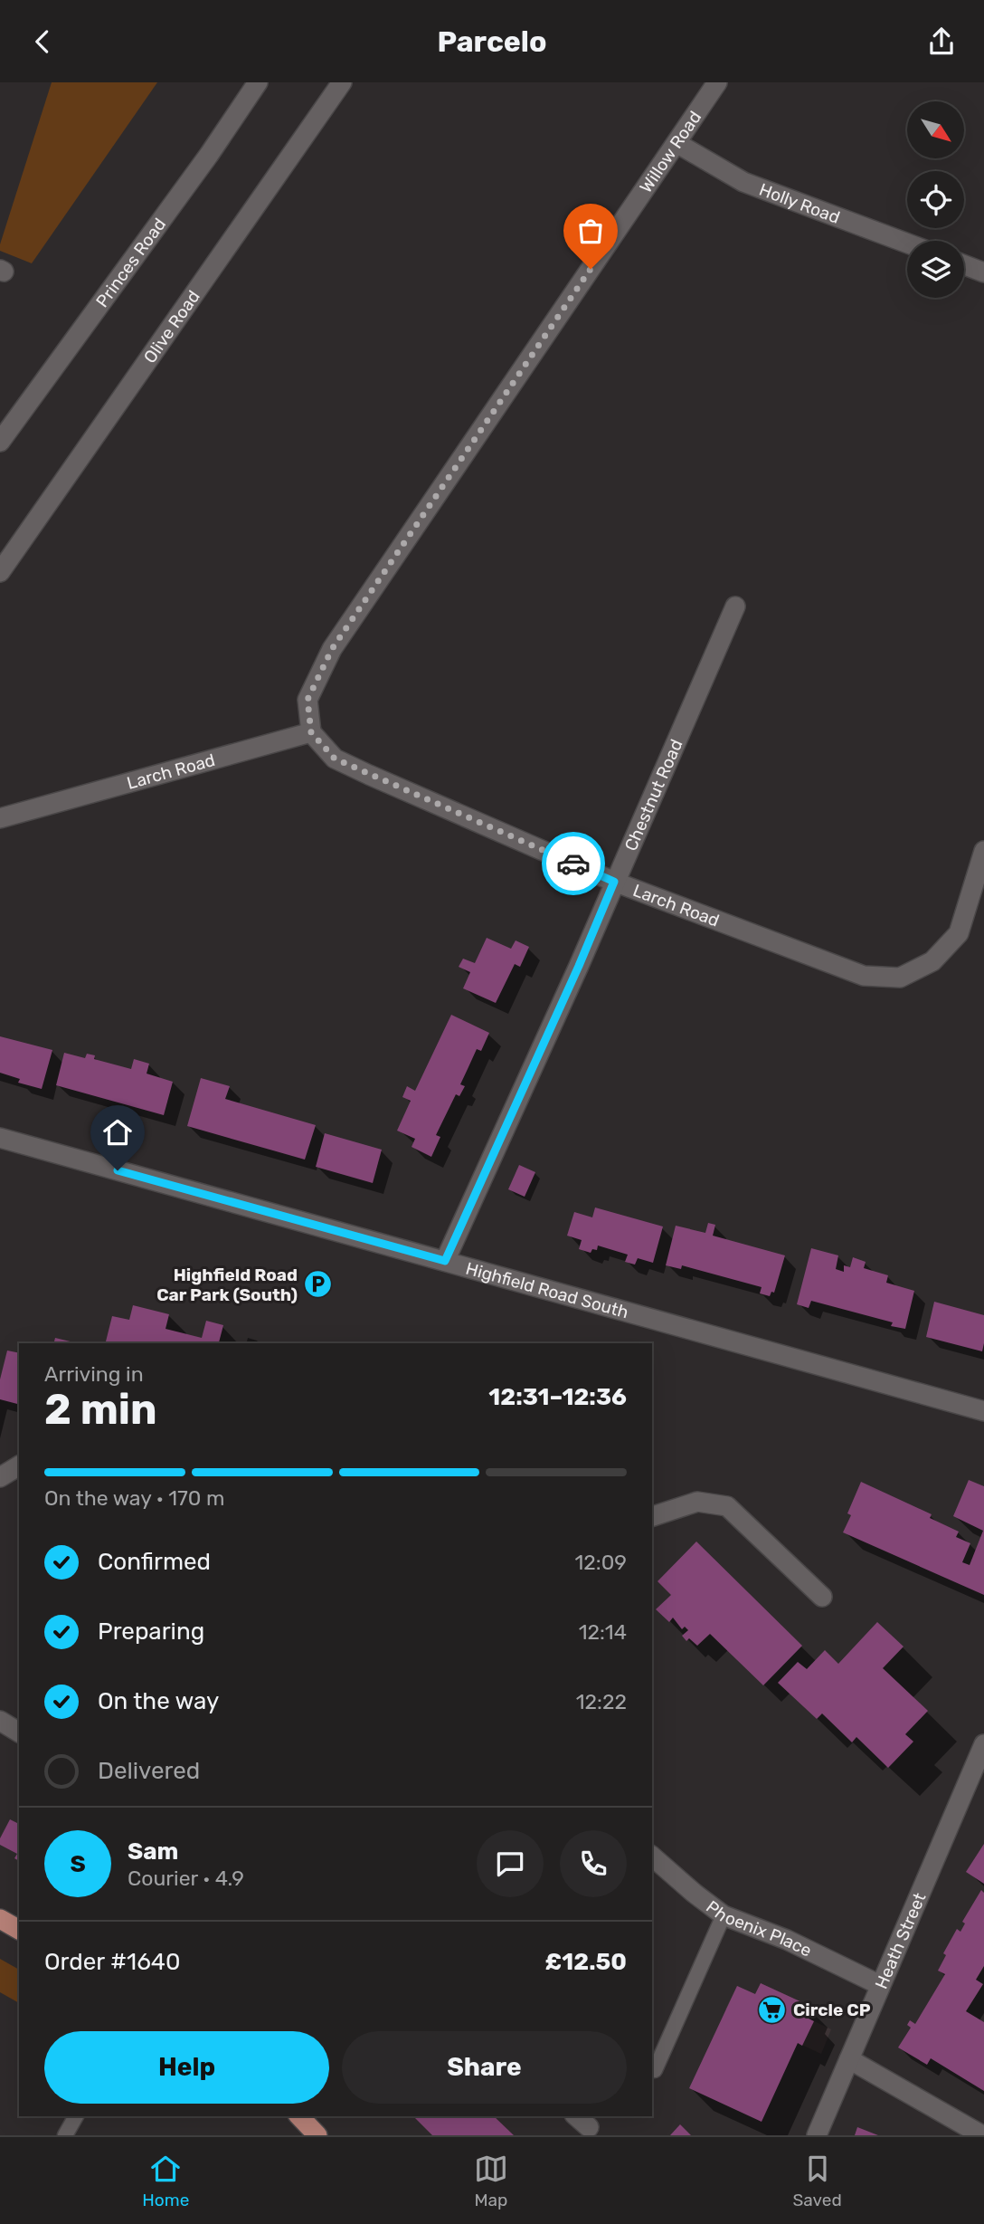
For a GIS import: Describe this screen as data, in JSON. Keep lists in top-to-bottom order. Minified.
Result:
{"streets":{"street":["Willow Road","Holly Road","Princes Road","Olive Road","Larch Road","Chestnut Road","Highfield Road South","Phoenix Place","Heath Street"]},"crossings":[["Willow Road","Holly Road"],["Willow Road","Larch Road"],["Larch Road","Chestnut Road"],["Chestnut Road","Highfield Road South"],["Phoenix Place","Heath Street"]],"places":{"parking":["Highfield Road Car Park (South)"],"supermarket":["Circle CP"]},"north":"bottom right","page":{"header":"Parcelo","heading":["2 min","Arriving in","12:31–12:36"],"panel":["Sam","Courier · 4.9","Order #1640","£12.50"],"bar":"On the way · 170 m","list":[["Confirmed","12:09"],["Preparing","12:14"],["On the way","12:22"],"Delivered"],"round":"S","buttons":["Help","Share"],"tabs":["Home","Map","Saved"]}}
